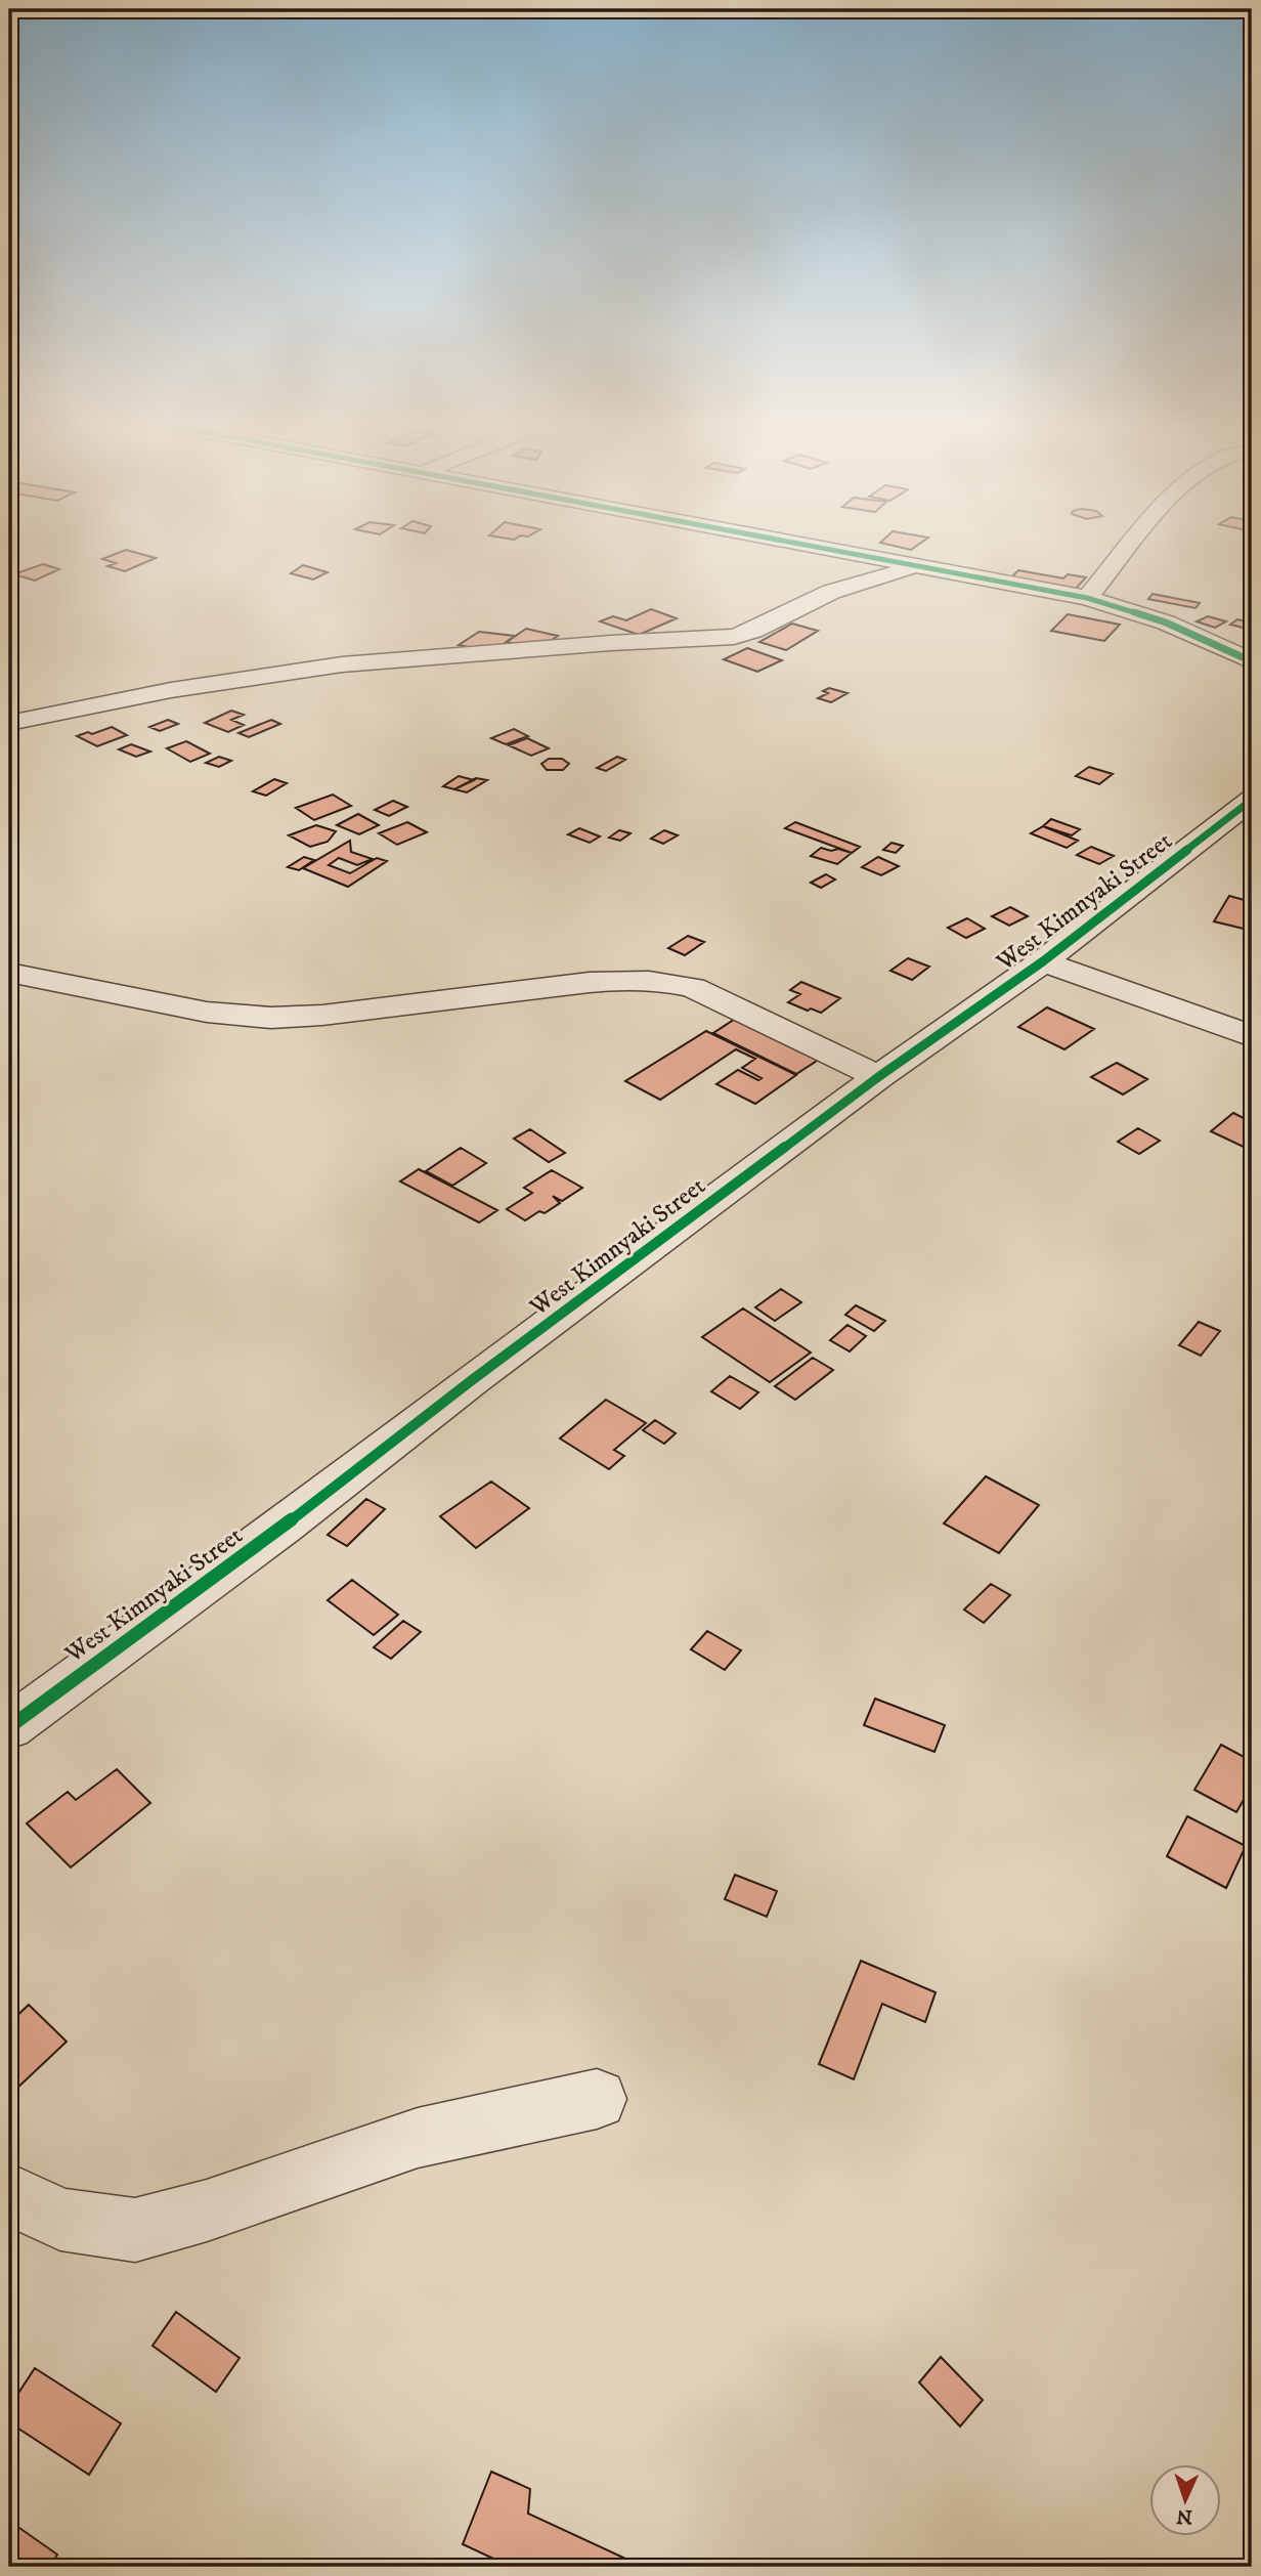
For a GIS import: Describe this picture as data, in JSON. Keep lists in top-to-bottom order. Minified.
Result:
{"streets":{"street":["West Kimnyaki Street"]},"north":"bottom"}
